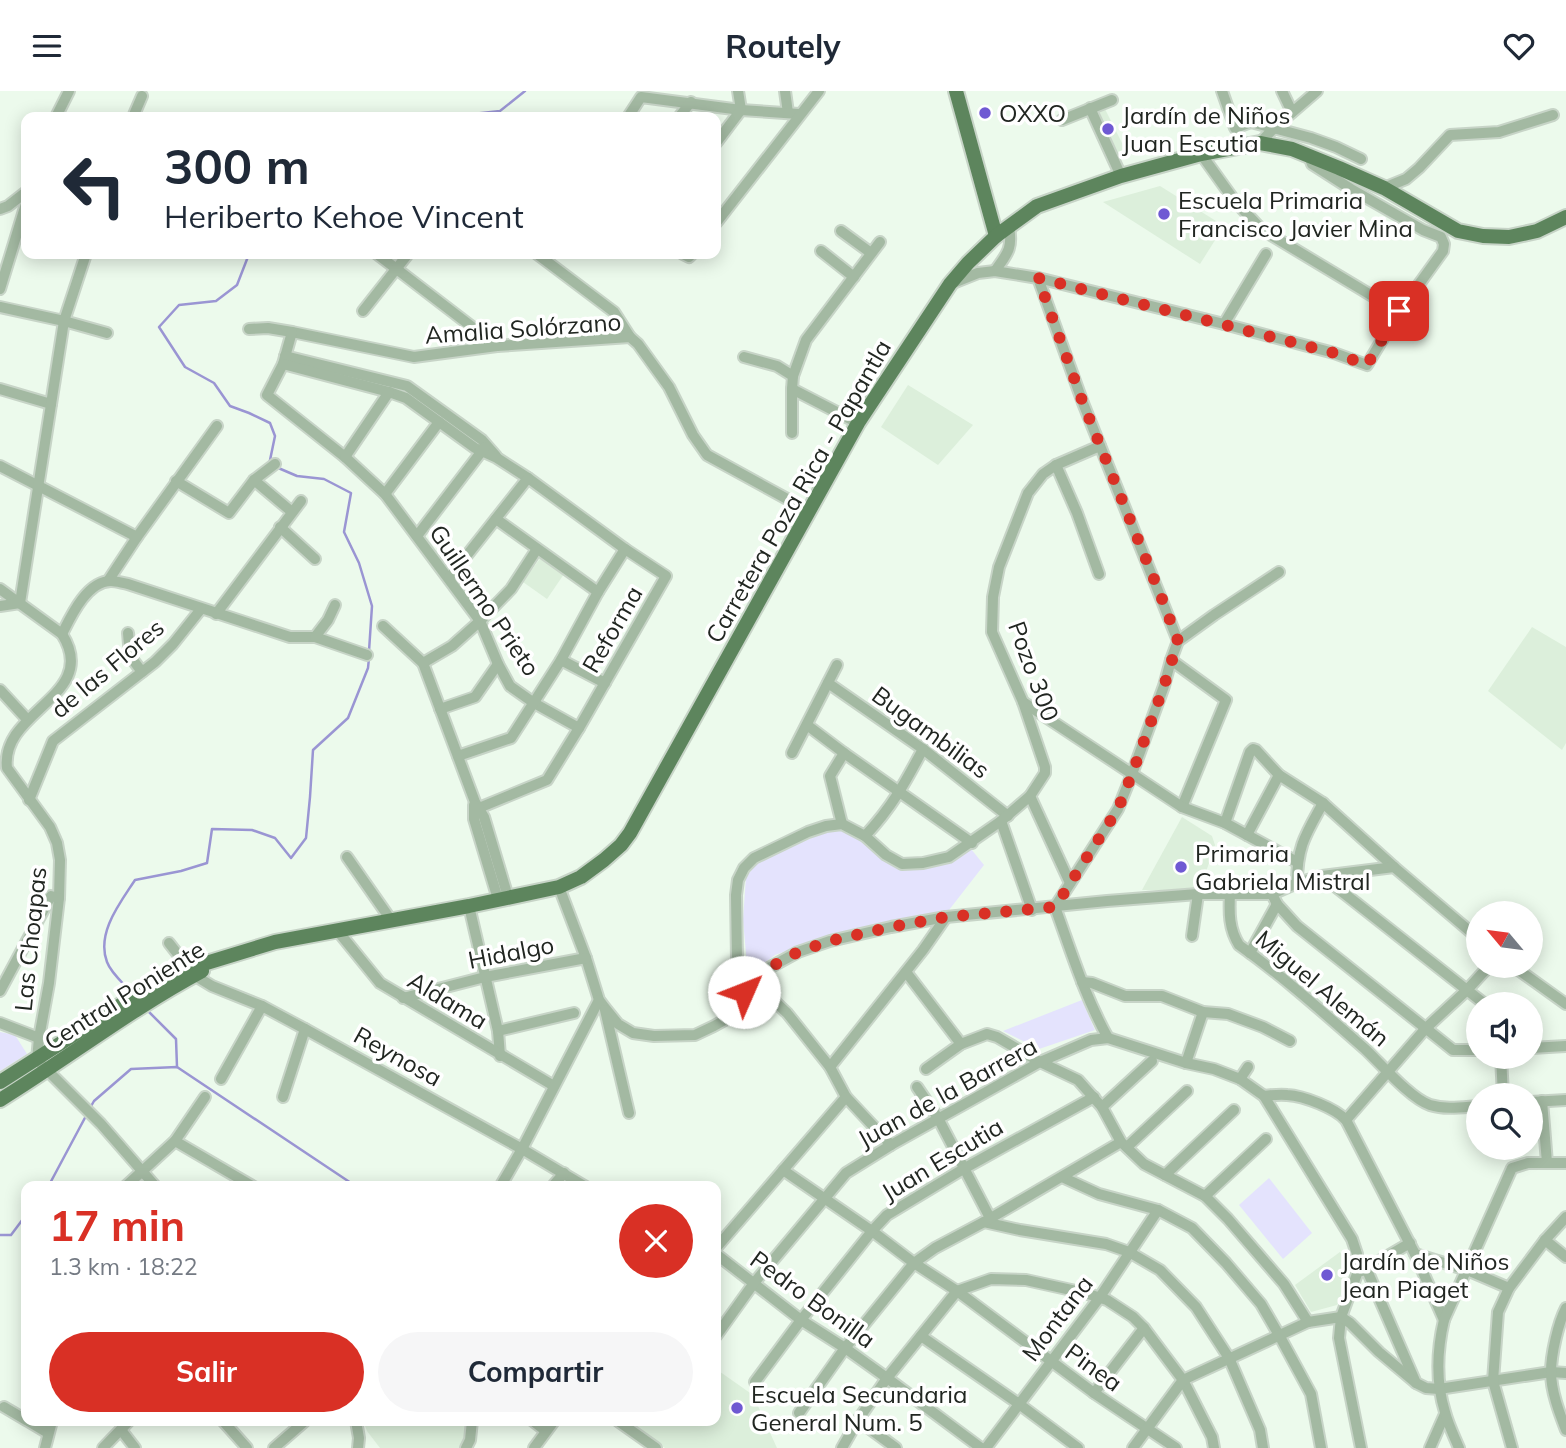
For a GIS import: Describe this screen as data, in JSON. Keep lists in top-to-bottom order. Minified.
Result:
{"streets":{"main road":["Carretera Poza Rica - Papantla","Central Poniente"],"street":["Amalia Solórzano","Guillermo Prieto","Reforma","de las Flores","Pozo 300","Bugambilias","Las Choapas","Hidalgo","Miguel Alemán","Aldama","Reynosa","Juan de la Barrera","Juan Escutia","Pedro Bonilla","Montana","Pinea"]},"crossings":[["Amalia Solórzano","Carretera Poza Rica - Papantla"],["Carretera Poza Rica - Papantla","Central Poniente"],["Carretera Poza Rica - Papantla","Aldama"],["Guillermo Prieto","Reforma"],["de las Flores","Las Choapas"],["Pozo 300","Bugambilias"],["Las Choapas","Central Poniente"],["Hidalgo","Aldama"],["Central Poniente","Reynosa"],["Juan de la Barrera","Pedro Bonilla"],["Juan de la Barrera","Pinea"],["Juan Escutia","Pedro Bonilla"],["Juan Escutia","Pinea"],["Pedro Bonilla","Montana"],["Montana","Pinea"]],"places":["OXXO","Jardín de Niños Juan Escutia","Escuela Primaria Francisco Javier Mina","Primaria Gabriela Mistral","Jardín de Niños Jean Piaget","Escuela Secundaria General Num. 5"],"north":"top left","page":{"header":"Routely","turn":["300 m","Heriberto Kehoe Vincent"],"heading":["17 min","1.3 km · 18:22"],"buttons":["Salir","Compartir"]}}
